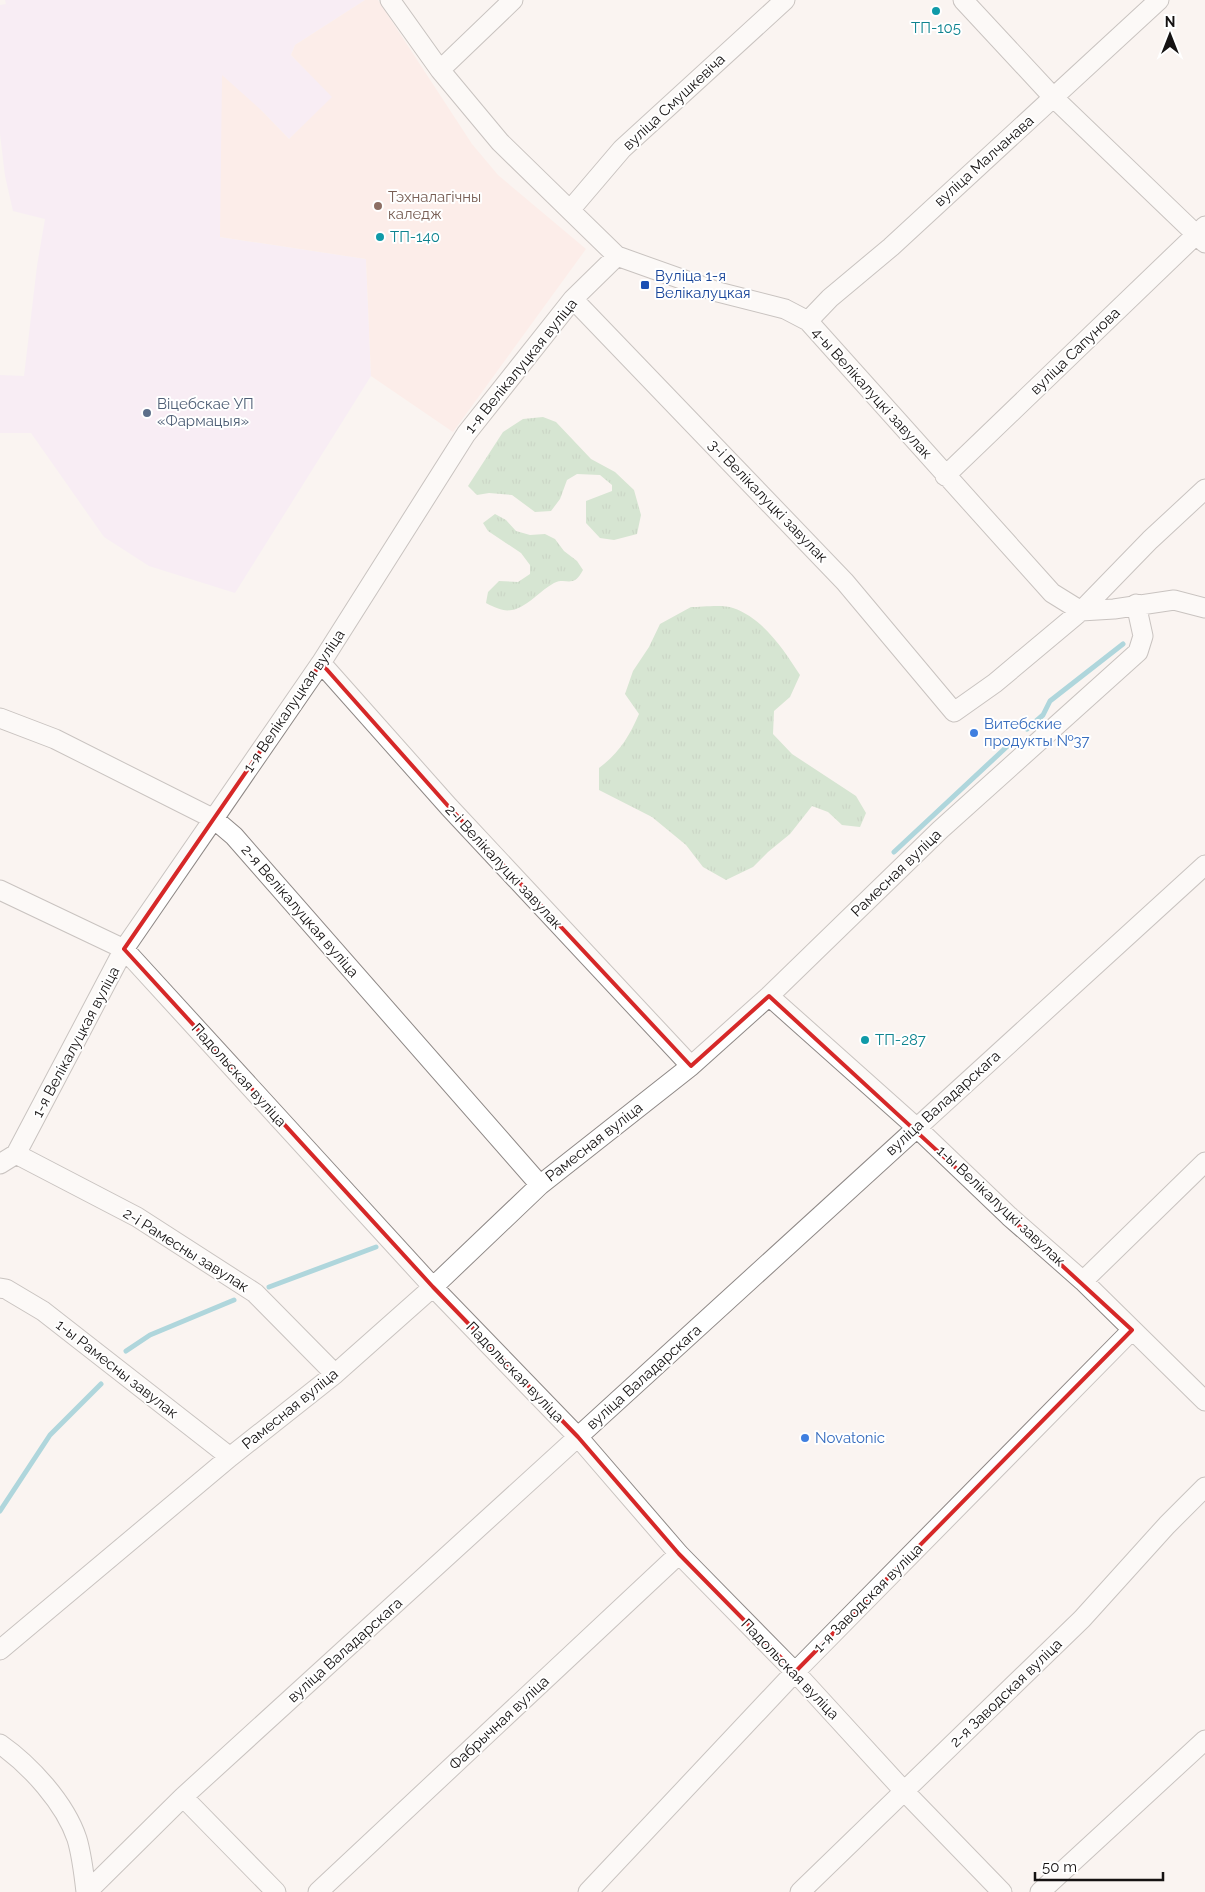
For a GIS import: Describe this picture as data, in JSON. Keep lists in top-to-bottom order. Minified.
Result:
{"streets":{"street":["вуліца Смушкевіча","вуліца Малчанава","вуліца Сапунова","1-я Велікалуцкая вуліца","4-ы Велікалуцкі завулак","3-і Велікалуцкі завулак","2-і Велікалуцкі завулак","Рамесная вуліца","2-я Велікалуцкая вуліца","Падольская вуліца","вуліца Валадарскага","1-ы Велікалуцкі завулак","2-і Рамесны завулак","1-ы Рамесны завулак","1-я Заводская вуліца","2-я Заводская вуліца","Фабрычная вуліца"]},"crossings":[["вуліца Смушкевіча","4-ы Велікалуцкі завулак"],["вуліца Малчанава","4-ы Велікалуцкі завулак"],["вуліца Сапунова","4-ы Велікалуцкі завулак"],["1-я Велікалуцкая вуліца","4-ы Велікалуцкі завулак"],["1-я Велікалуцкая вуліца","3-і Велікалуцкі завулак"],["1-я Велікалуцкая вуліца","2-і Велікалуцкі завулак"],["1-я Велікалуцкая вуліца","2-я Велікалуцкая вуліца"],["1-я Велікалуцкая вуліца","Падольская вуліца"],["1-я Велікалуцкая вуліца","2-і Рамесны завулак"],["4-ы Велікалуцкі завулак","3-і Велікалуцкі завулак"],["2-і Велікалуцкі завулак","Рамесная вуліца"],["Рамесная вуліца","2-я Велікалуцкая вуліца"],["Рамесная вуліца","Падольская вуліца"],["Рамесная вуліца","1-ы Велікалуцкі завулак"],["Рамесная вуліца","2-і Рамесны завулак"],["Рамесная вуліца","1-ы Рамесны завулак"],["Падольская вуліца","вуліца Валадарскага"],["Падольская вуліца","1-я Заводская вуліца"],["Падольская вуліца","2-я Заводская вуліца"],["Падольская вуліца","Фабрычная вуліца"],["вуліца Валадарскага","1-ы Велікалуцкі завулак"],["1-ы Велікалуцкі завулак","1-я Заводская вуліца"]],"places":{"other":["ТП-105","Тэхналагічны каледж","ТП-140","Віцебскае УП «Фармацыя»","Витебские продукты №37","ТП-287","Novatonic"],"transit":["Вуліца 1-я Велікалуцкая"]},"scale_bar":"50 m","north":"top"}
